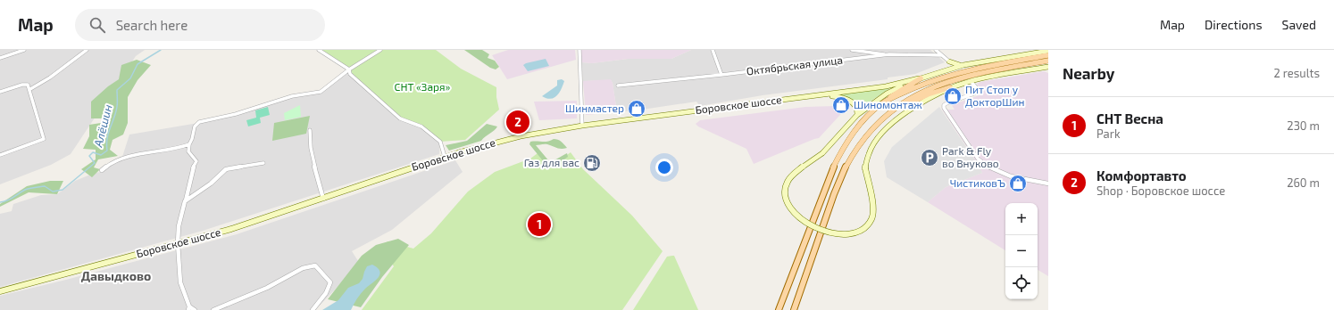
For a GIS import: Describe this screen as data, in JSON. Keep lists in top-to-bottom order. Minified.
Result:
{"streets":{"main road":["Боровское шоссе"],"street":["Октябрьская улица"]},"districts":["Давыдково"],"water":["Алёшин"],"parks":["СНТ «Заря»"],"places":{"shop":["Пит Стоп у ДокторШин","Шиномонтаж","Шинмастер","ЧистиковЪ"],"parking":["Park & Fly во Внуково"],"fuel station":["Газ для вас"]},"page":{"header":"Map","search":"Search here","nav":["Map","Directions","Saved"],"heading":["Nearby","2 results"],"list":[{"mark":"1","name":"СНТ Весна","note":"Park","value":"230 m"},{"mark":"2","name":"Комфортавто","note":"Shop · Боровское шоссе","value":"260 m"}],"pins":["2","1"],"map_buttons":["+","−"]}}
